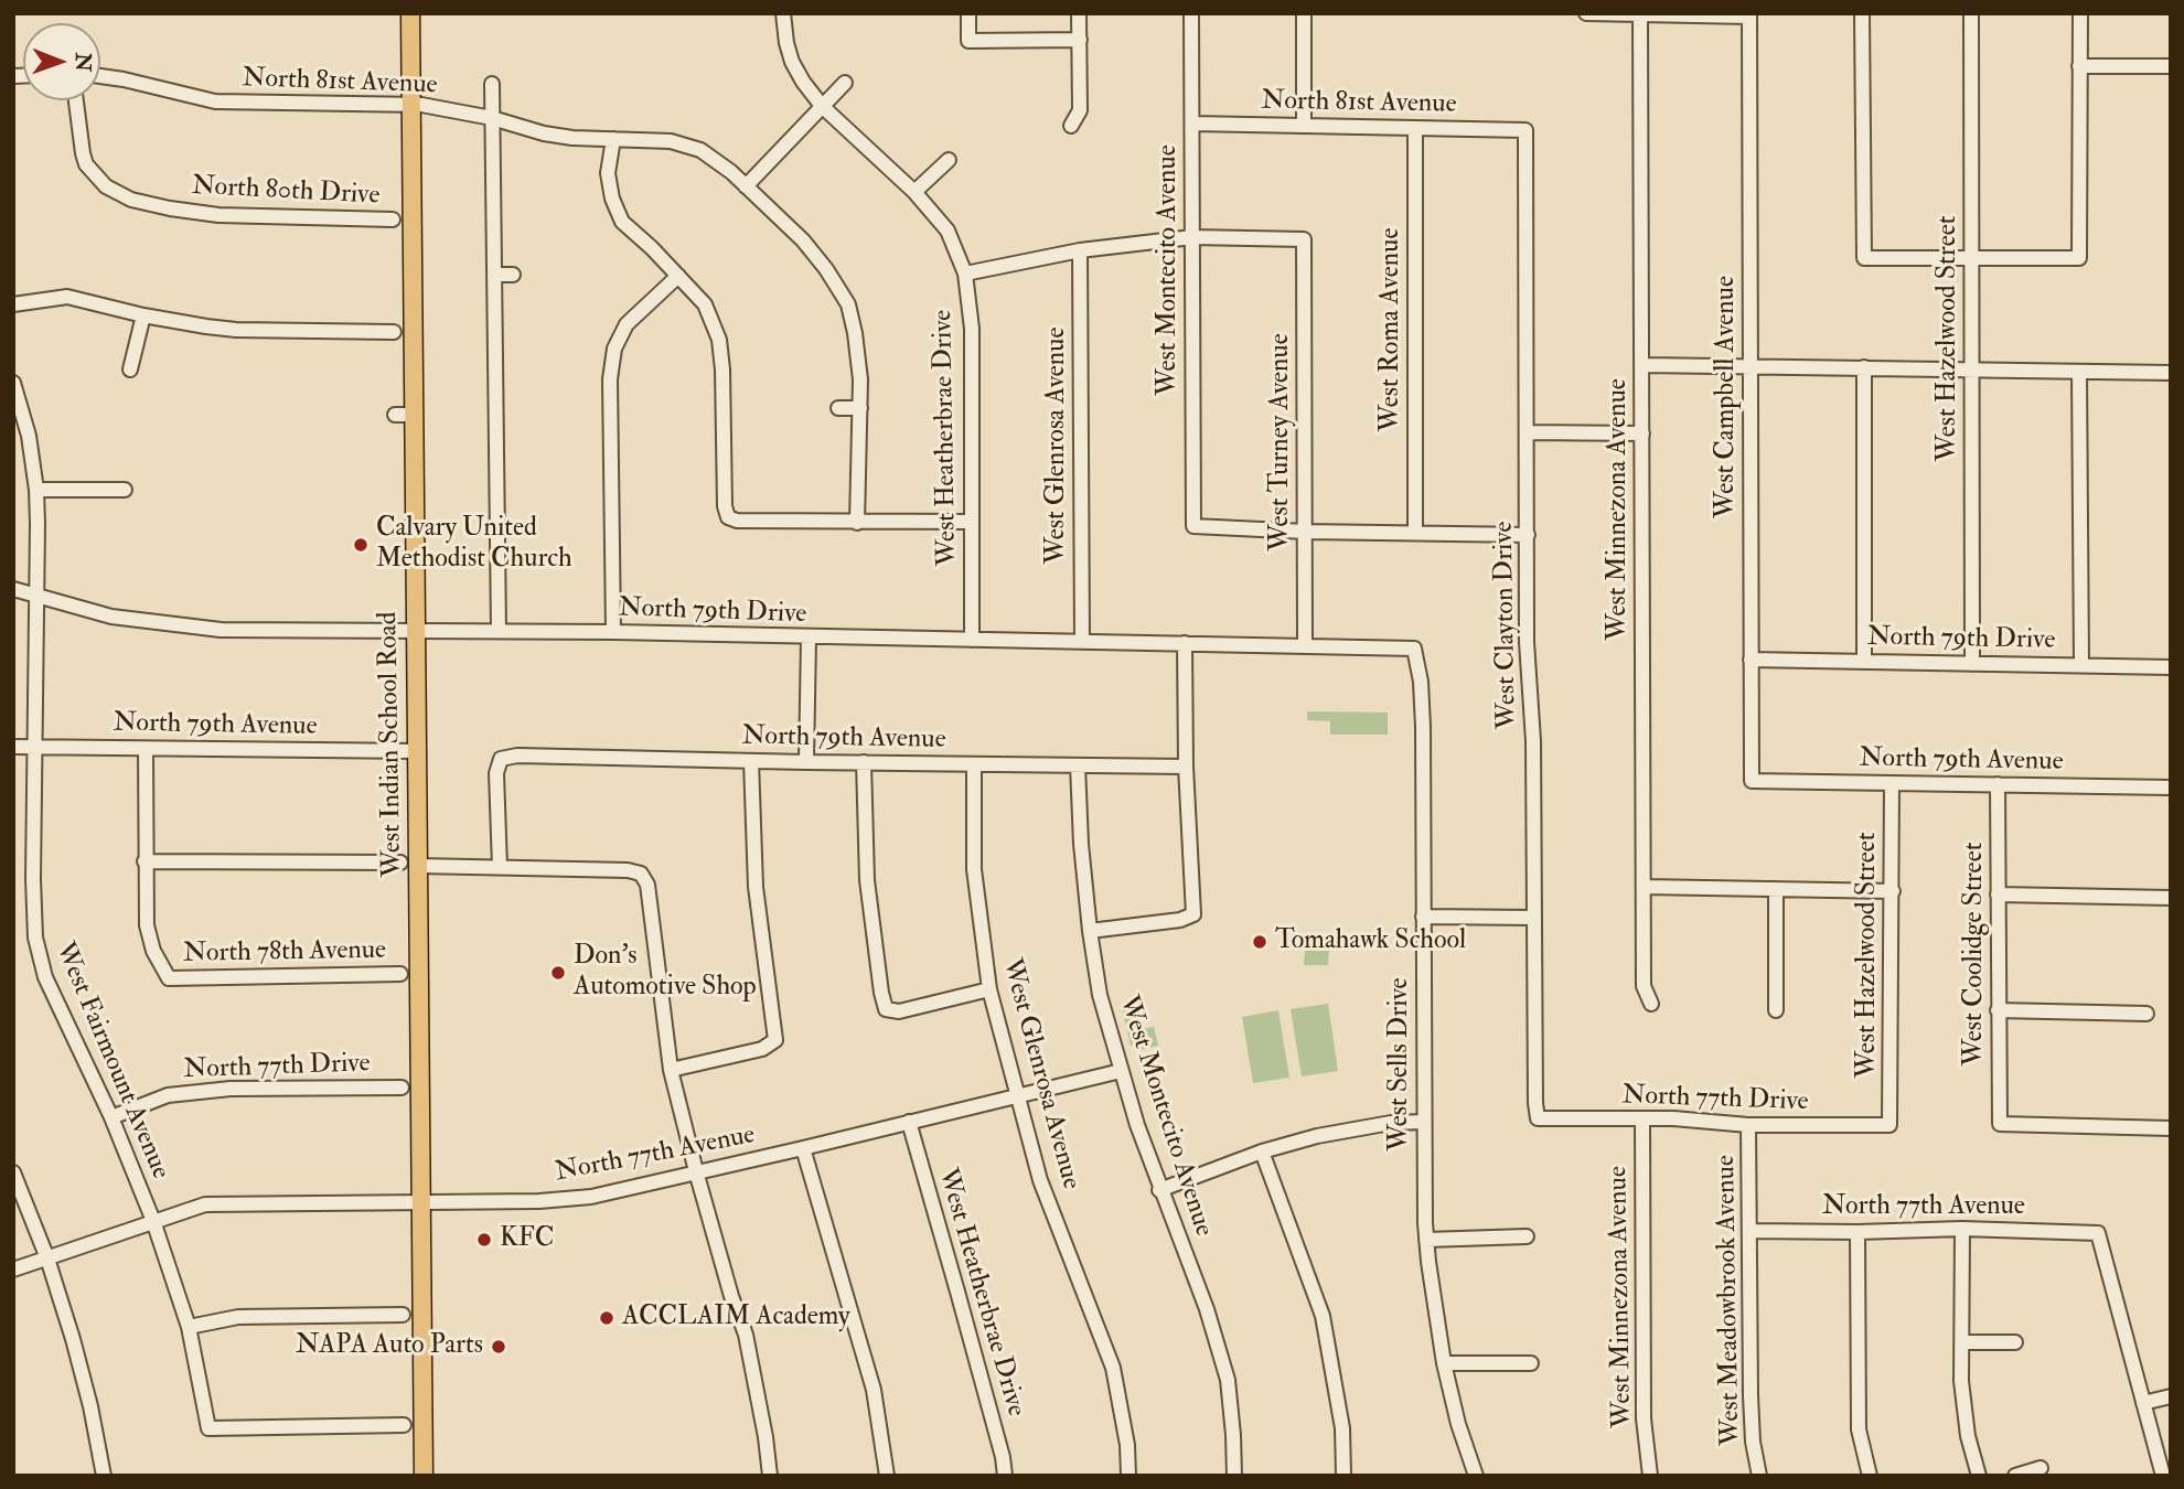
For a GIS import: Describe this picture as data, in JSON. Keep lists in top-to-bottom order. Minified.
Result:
{"streets":{"main road":["West Indian School Road"],"street":["North 81st Avenue","North 80th Drive","West Montecito Avenue","West Roma Avenue","West Hazelwood Street","West Campbell Avenue","West Heatherbrae Drive","West Turney Avenue","West Glenrosa Avenue","West Minnezona Avenue","North 79th Drive","West Clayton Drive","North 79th Avenue","North 78th Avenue","West Coolidge Street","West Fairmount Avenue","West Sells Drive","North 77th Drive","North 77th Avenue","West Meadowbrook Avenue"]},"crossings":[["North 81st Avenue","West Montecito Avenue"],["North 81st Avenue","West Roma Avenue"],["North 81st Avenue","West Clayton Drive"],["North 81st Avenue","West Indian School Road"],["West Montecito Avenue","West Turney Avenue"],["West Montecito Avenue","North 79th Avenue"],["West Montecito Avenue","North 77th Avenue"],["West Hazelwood Street","North 79th Drive"],["West Hazelwood Street","North 79th Avenue"],["West Hazelwood Street","North 77th Drive"],["West Campbell Avenue","North 79th Drive"],["West Campbell Avenue","North 79th Avenue"],["West Heatherbrae Drive","North 79th Drive"],["West Heatherbrae Drive","North 77th Avenue"],["West Turney Avenue","North 79th Drive"],["West Glenrosa Avenue","North 79th Drive"],["West Glenrosa Avenue","North 79th Avenue"],["West Glenrosa Avenue","North 77th Avenue"],["West Minnezona Avenue","North 77th Drive"],["North 79th Drive","West Indian School Road"],["North 79th Drive","West Fairmount Avenue"],["North 79th Drive","West Sells Drive"],["West Clayton Drive","North 77th Drive"],["North 79th Avenue","West Indian School Road"],["North 79th Avenue","West Coolidge Street"],["North 79th Avenue","West Fairmount Avenue"],["West Indian School Road","North 77th Avenue"],["West Fairmount Avenue","North 77th Drive"],["West Fairmount Avenue","North 77th Avenue"],["North 77th Drive","West Meadowbrook Avenue"],["North 77th Avenue","West Meadowbrook Avenue"]],"places":["Calvary United Methodist Church","Tomahawk School","Don's Automotive Shop","KFC","ACCLAIM Academy","NAPA Auto Parts"],"north":"right"}
